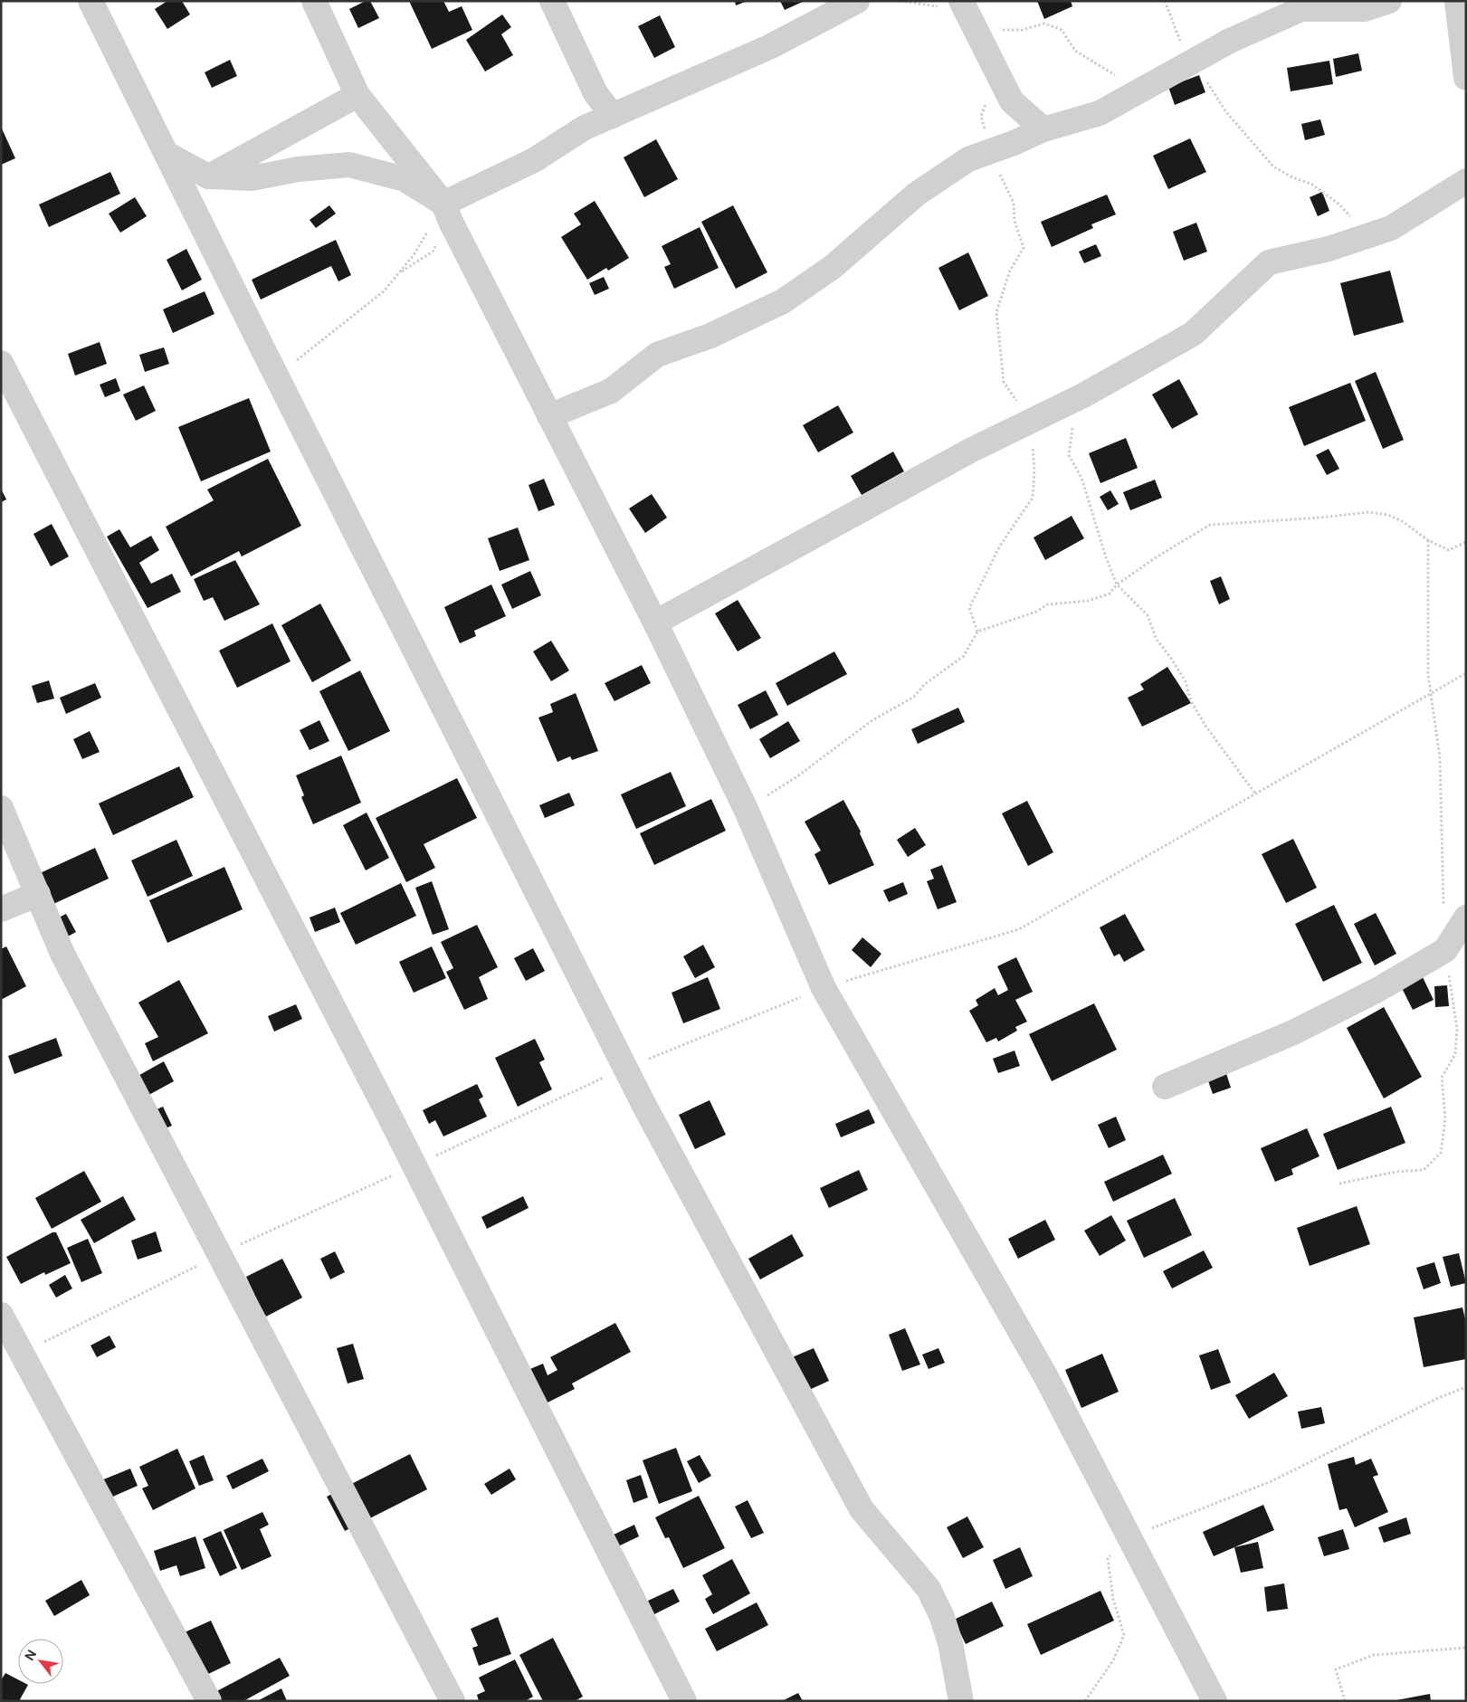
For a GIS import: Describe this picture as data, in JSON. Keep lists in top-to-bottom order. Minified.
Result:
{"north":"top left"}
